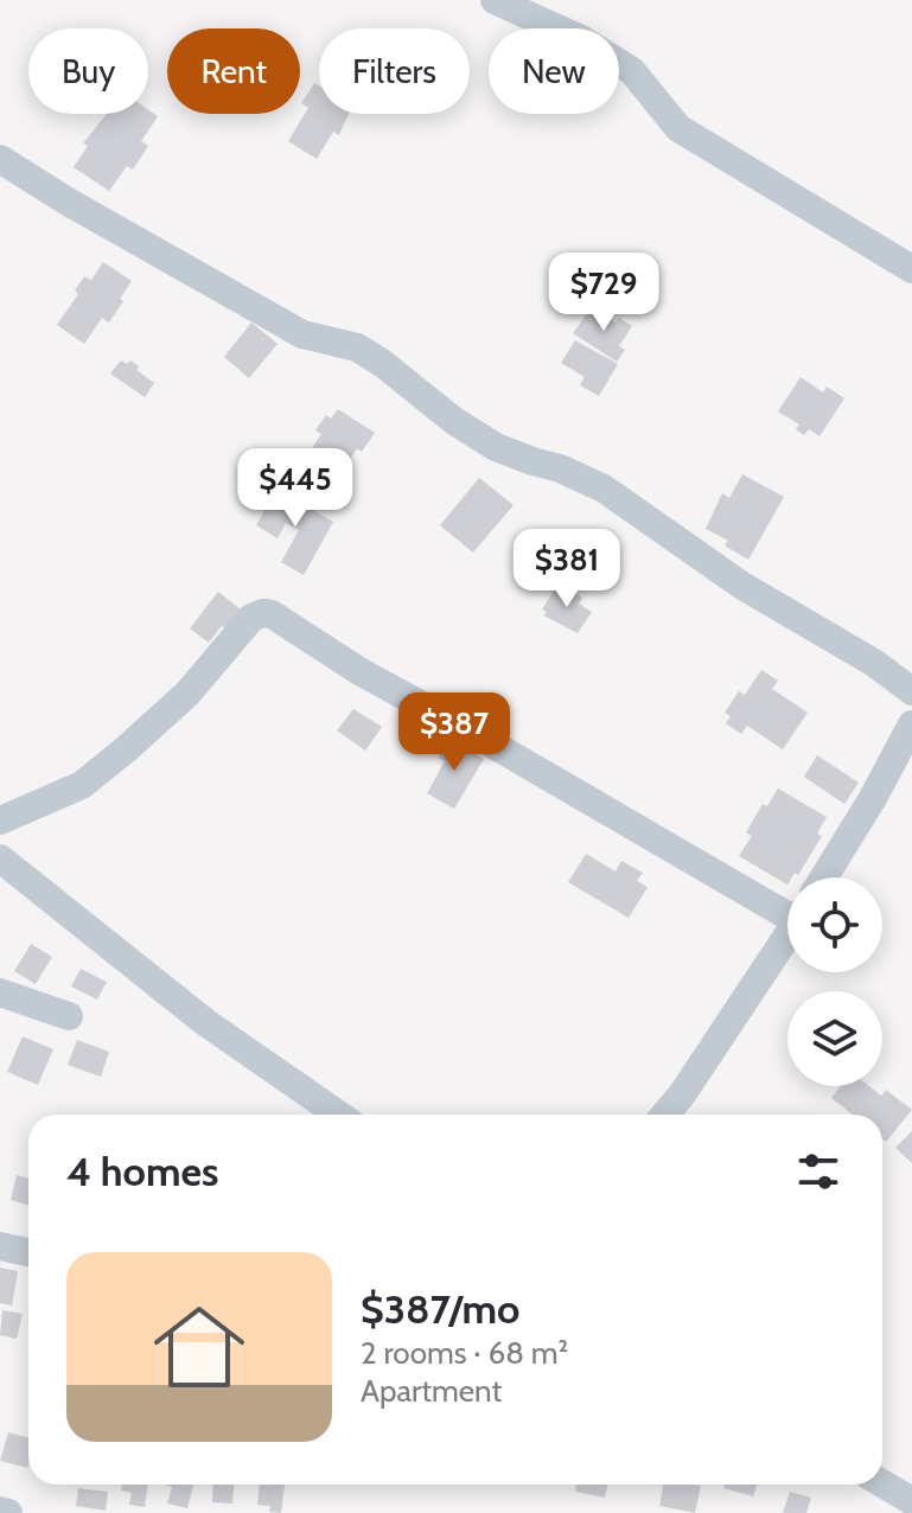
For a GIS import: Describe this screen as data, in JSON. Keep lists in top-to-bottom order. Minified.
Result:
{"page":{"chip":["Buy","Rent","Filters","New"],"price":["$729","$445","$381","$387"],"heading":"4 homes","list":[{"name":"$387/mo","note":"2 rooms · 68 m² · Apartment"}]}}
